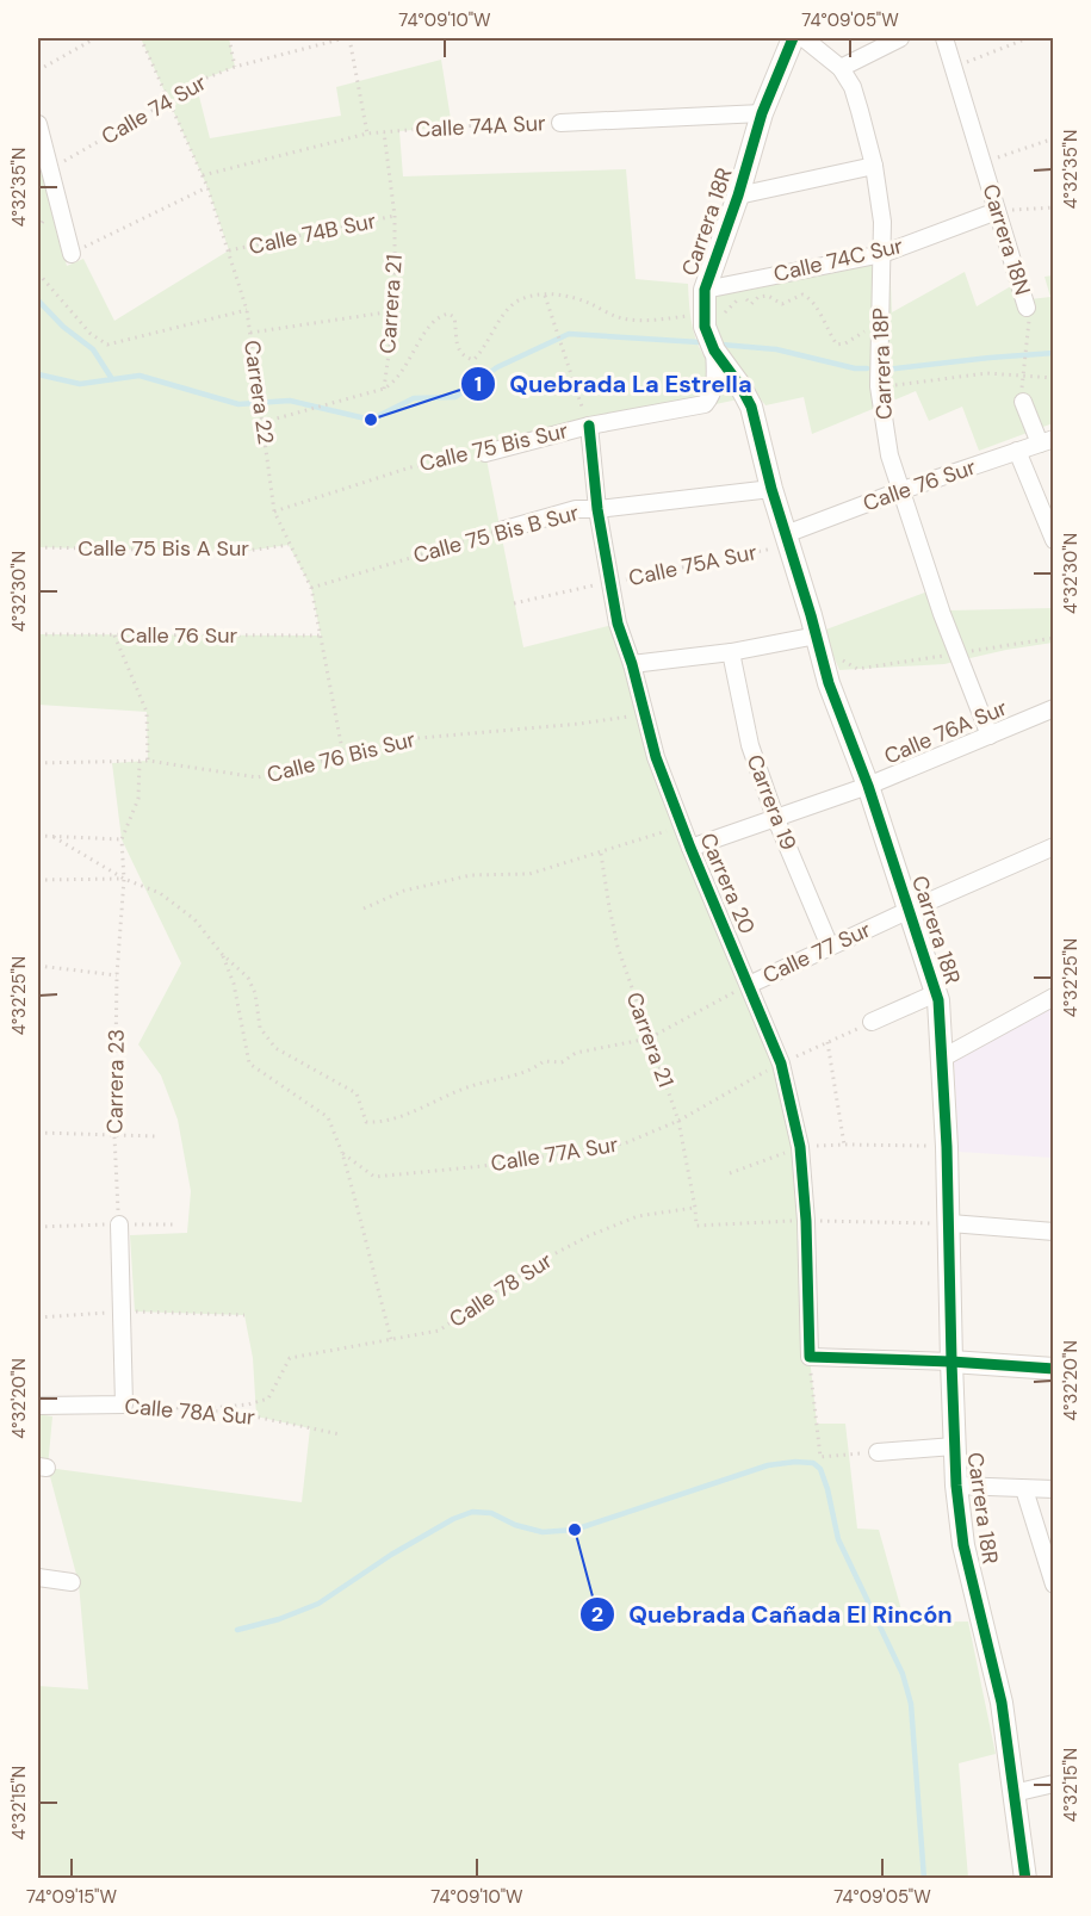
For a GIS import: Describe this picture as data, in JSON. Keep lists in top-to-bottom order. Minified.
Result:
{"streets":{"street":["Calle 74A Sur","Carrera 18R","Carrera 18N","Calle 74C Sur","Carrera 18P","Calle 75 Bis Sur","Calle 76 Sur","Calle 75 Bis B Sur","Calle 76A Sur","Carrera 19","Carrera 20","Calle 77 Sur","Calle 78A Sur"],"path":["Calle 74 Sur","Calle 74B Sur","Carrera 21","Carrera 22","Calle 75 Bis A Sur","Calle 75A Sur","Calle 76 Bis Sur","Carrera 23","Calle 77A Sur","Calle 78 Sur"]},"crossings":[["Calle 74 Sur","Carrera 22"],["Calle 74A Sur","Carrera 18R"],["Calle 74A Sur","Carrera 21"],["Calle 74A Sur","Carrera 22"],["Carrera 18R","Calle 74C Sur"],["Carrera 18R","Calle 75 Bis Sur"],["Carrera 18R","Calle 76 Sur"],["Carrera 18R","Calle 75 Bis B Sur"],["Carrera 18R","Calle 75A Sur"],["Carrera 18R","Calle 76A Sur"],["Carrera 18R","Calle 77 Sur"],["Calle 74B Sur","Carrera 21"],["Calle 74B Sur","Carrera 22"],["Carrera 18N","Calle 74C Sur"],["Calle 74C Sur","Carrera 18P"],["Carrera 21","Calle 77 Sur"],["Carrera 21","Calle 77A Sur"],["Carrera 21","Calle 78 Sur"],["Carrera 18P","Calle 76 Sur"],["Carrera 18P","Calle 76A Sur"],["Carrera 22","Calle 75 Bis Sur"],["Carrera 22","Calle 76 Sur"],["Carrera 22","Calle 75 Bis B Sur"],["Carrera 22","Calle 75 Bis A Sur"],["Carrera 22","Calle 76 Bis Sur"],["Calle 75 Bis Sur","Carrera 20"],["Calle 76 Sur","Calle 75A Sur"],["Calle 75 Bis B Sur","Carrera 20"],["Calle 75A Sur","Carrera 20"],["Calle 76A Sur","Carrera 19"],["Calle 76A Sur","Carrera 20"],["Calle 76 Bis Sur","Carrera 20"],["Calle 76 Bis Sur","Carrera 23"],["Carrera 19","Calle 77 Sur"],["Carrera 20","Calle 77 Sur"],["Carrera 20","Calle 77A Sur"],["Calle 78 Sur","Calle 78A Sur"]],"places":["Quebrada La Estrella","Quebrada Cañada El Rincón"],"coordinates":["74°09'10\"W","74°09'05\"W","4°32'35\"N","4°32'30\"N","4°32'25\"N","4°32'20\"N","4°32'15\"N","74°09'15\"W"]}
